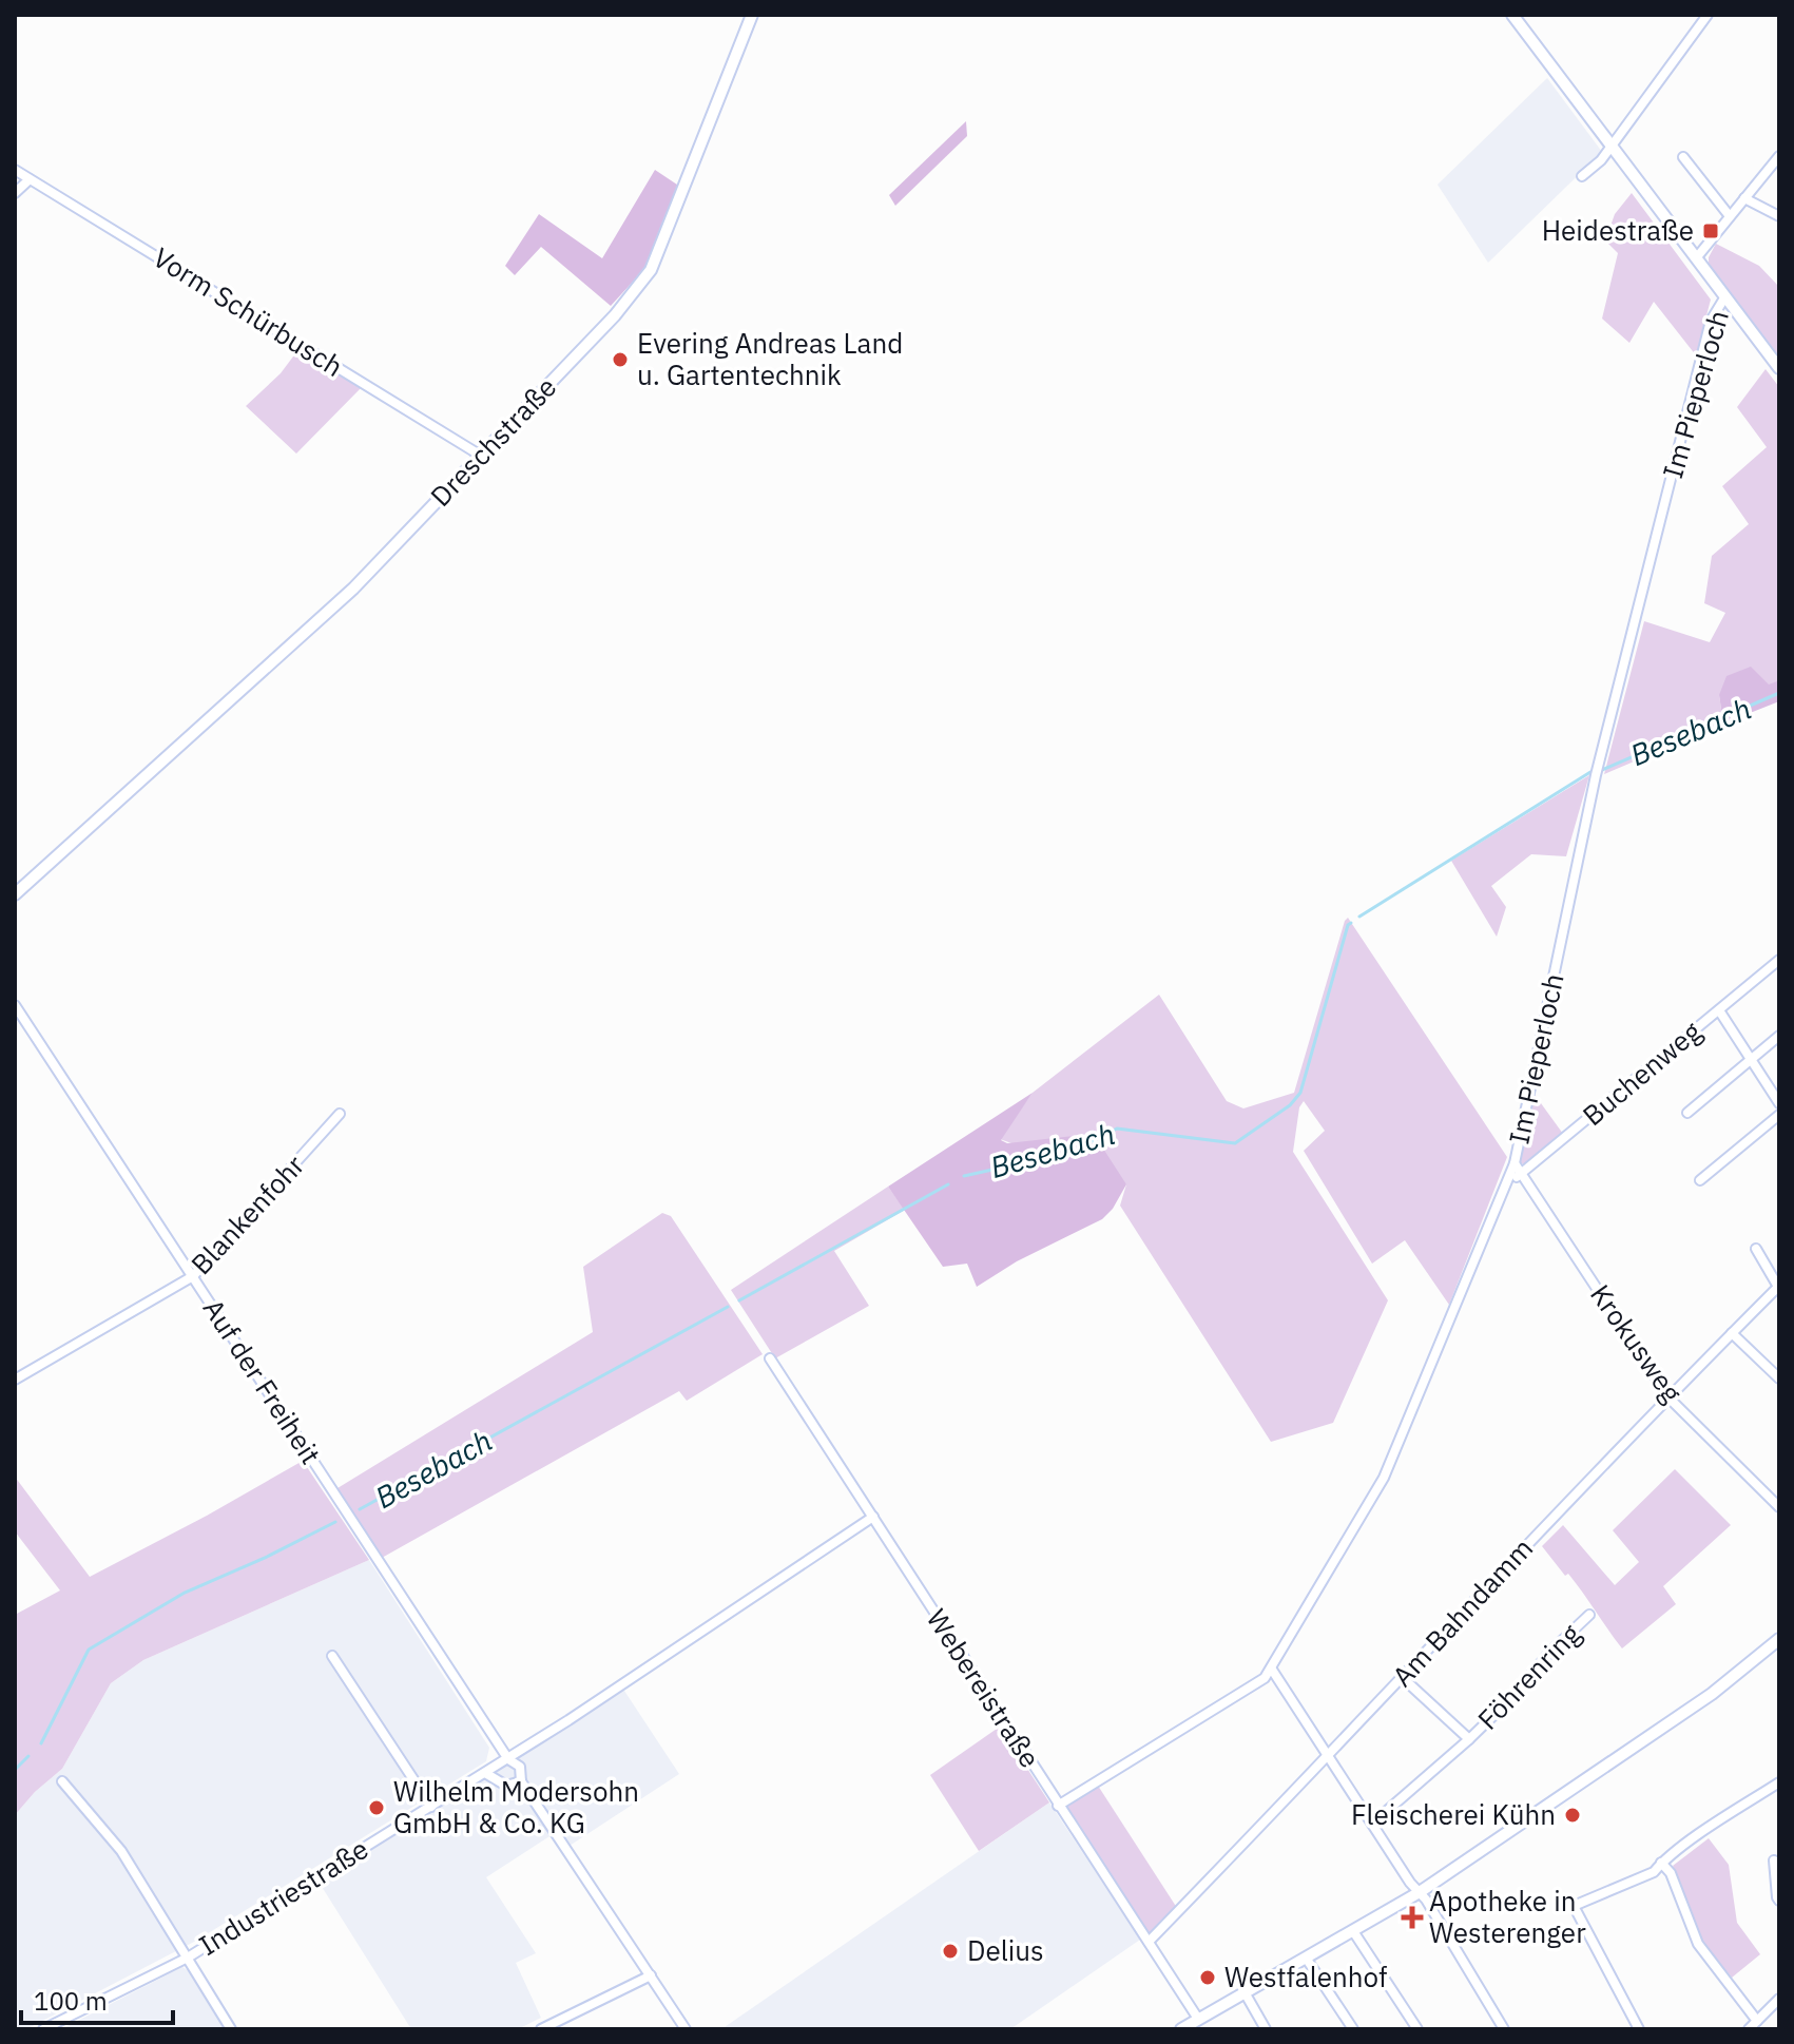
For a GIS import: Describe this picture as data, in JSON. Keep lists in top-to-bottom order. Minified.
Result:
{"streets":{"street":["Vorm Schürbusch","Im Pieperloch","Dreschstraße","Buchenweg","Blankenfohr","Krokusweg","Auf der Freiheit","Am Bahndamm","Föhrenring","Webereistraße","Industriestraße"]},"crossings":[["Vorm Schürbusch","Dreschstraße"],["Im Pieperloch","Buchenweg"],["Im Pieperloch","Krokusweg"],["Im Pieperloch","Webereistraße"],["Buchenweg","Krokusweg"],["Blankenfohr","Auf der Freiheit"],["Krokusweg","Am Bahndamm"],["Auf der Freiheit","Industriestraße"],["Am Bahndamm","Föhrenring"],["Am Bahndamm","Webereistraße"],["Webereistraße","Industriestraße"]],"water":["Besebach"],"places":{"transit":["Heidestraße"],"other":["Evering Andreas Land u. Gartentechnik","Wilhelm Modersohn GmbH & Co. KG","Fleischerei Kühn","Delius","Westfalenhof"],"health":["Apotheke in Westerenger"]},"scale_bar":"100 m"}
